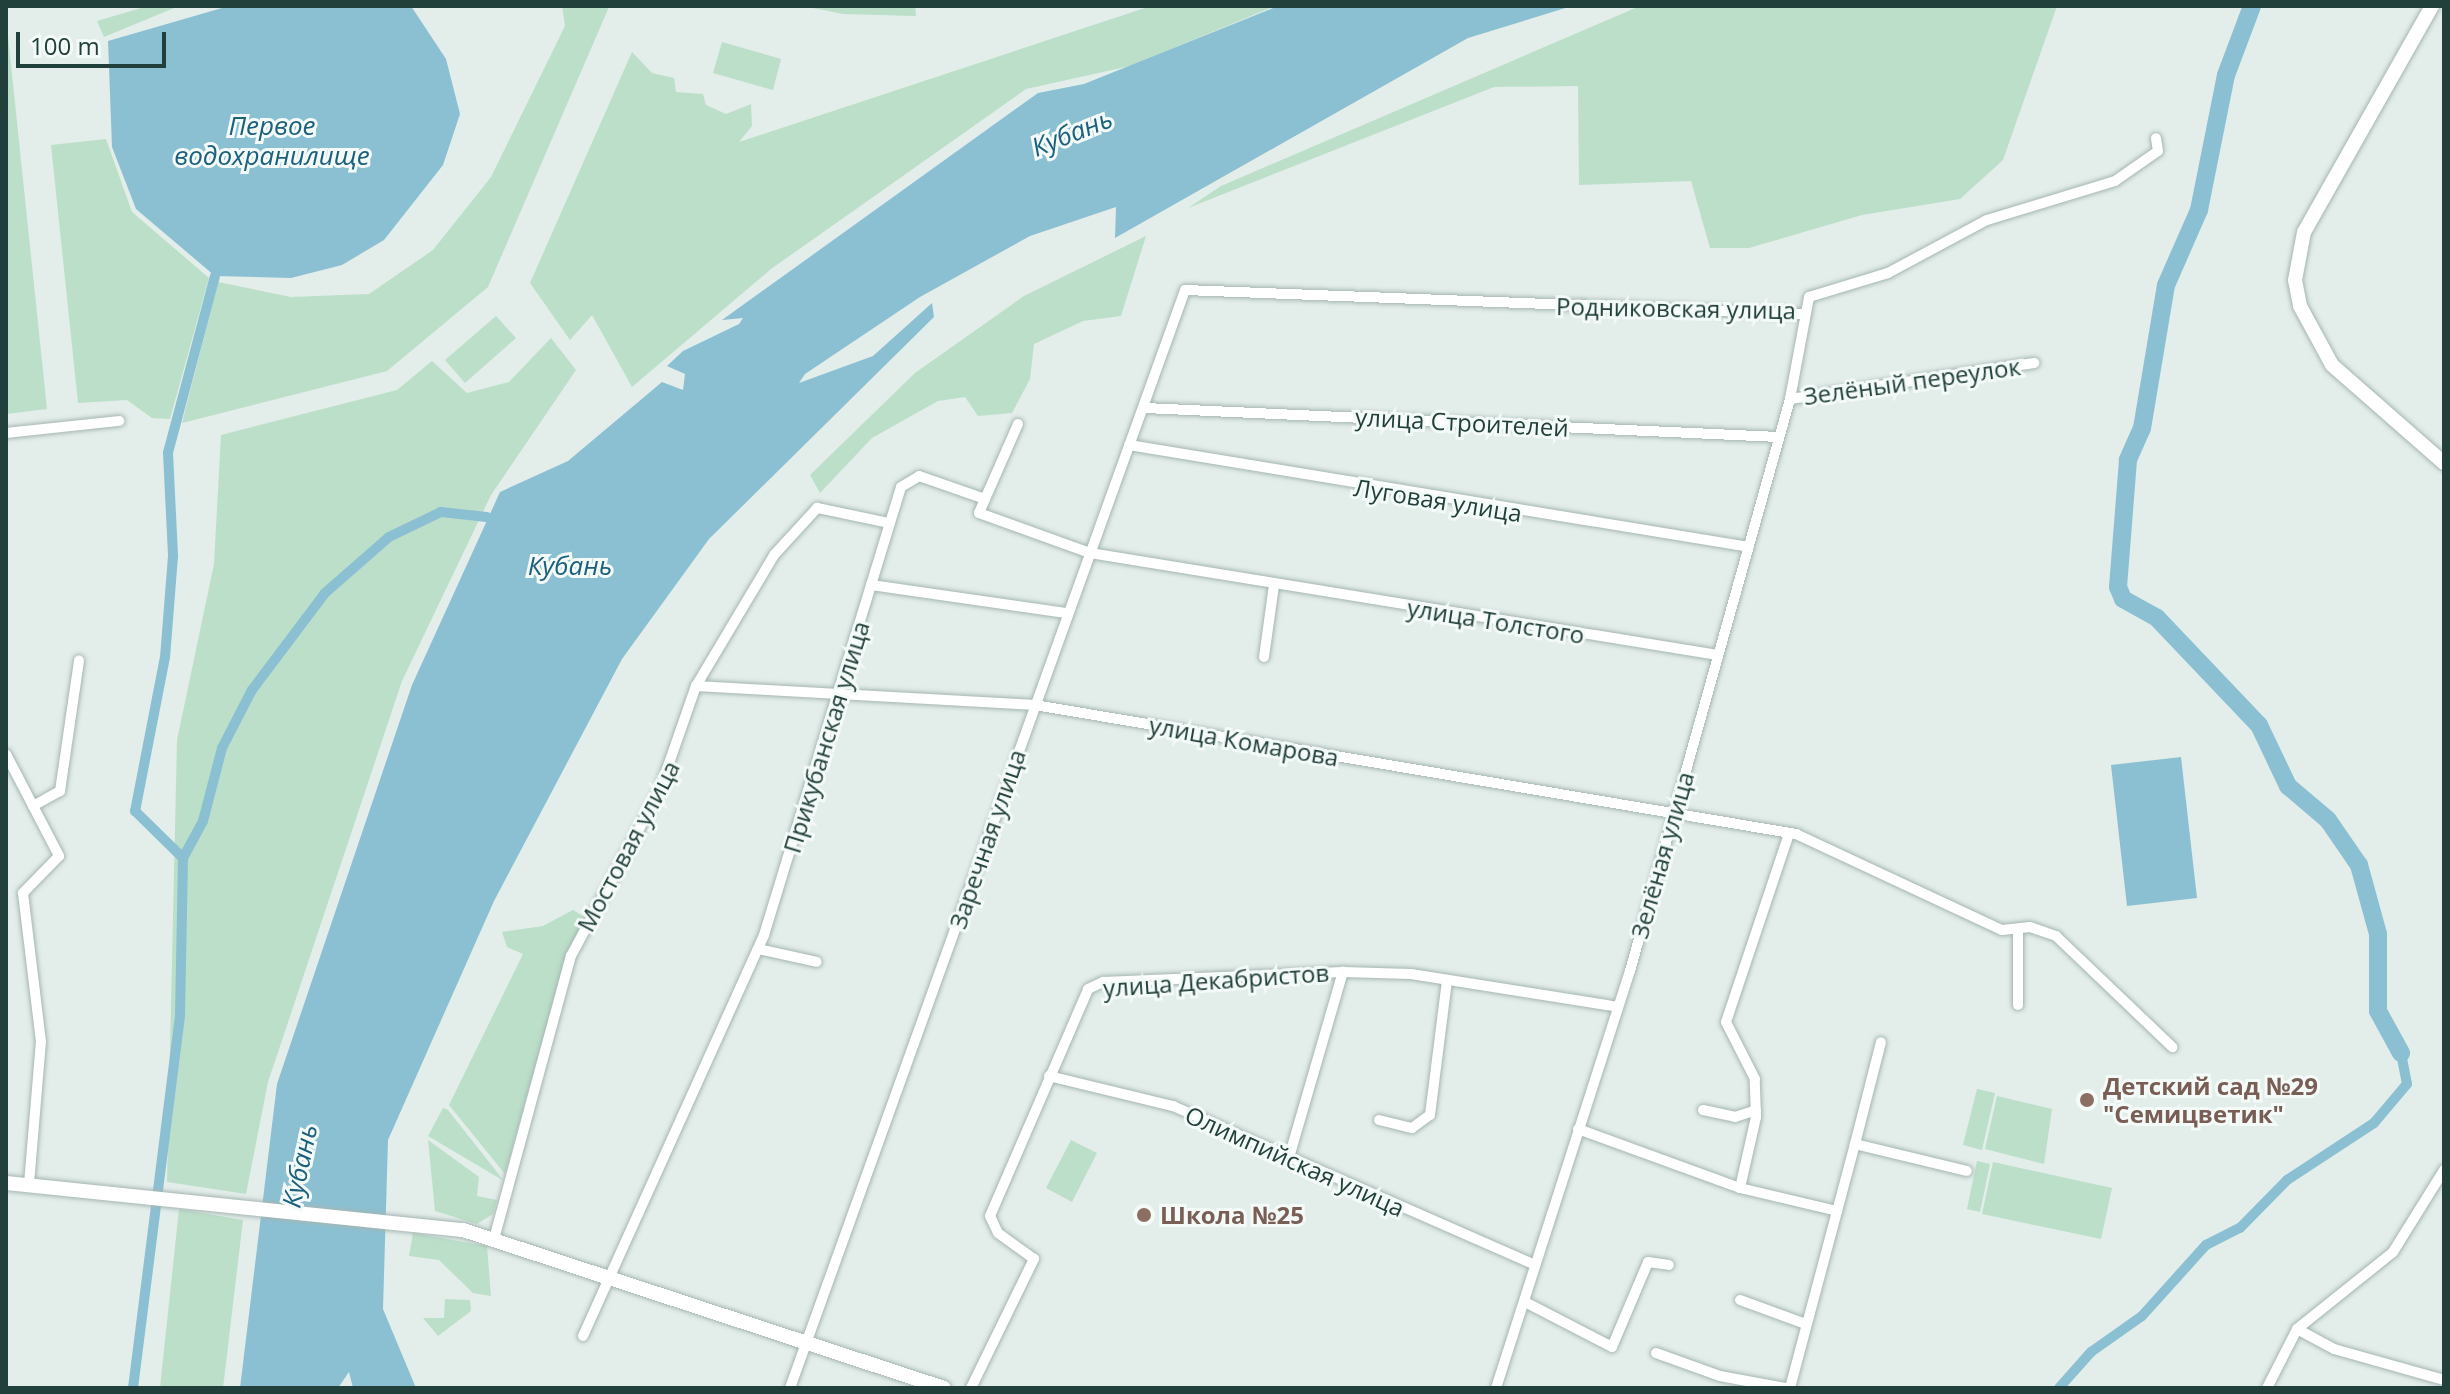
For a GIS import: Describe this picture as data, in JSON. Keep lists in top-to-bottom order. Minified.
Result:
{"streets":{"street":["Родниковская улица","Зелёный переулок","улица Строителей","Луговая улица","улица Толстого","Прикубанская улица","улица Комарова","Заречная улица","Мостовая улица","Зелёная улица","улица Декабристов","Олимпийская улица"]},"crossings":[["Родниковская улица","Заречная улица"],["Родниковская улица","Зелёная улица"],["Зелёный переулок","Зелёная улица"],["улица Строителей","Заречная улица"],["улица Строителей","Зелёная улица"],["Луговая улица","Заречная улица"],["Луговая улица","Зелёная улица"],["улица Толстого","Прикубанская улица"],["улица Толстого","Заречная улица"],["улица Толстого","Зелёная улица"],["Прикубанская улица","улица Комарова"],["Прикубанская улица","Мостовая улица"],["улица Комарова","Заречная улица"],["улица Комарова","Мостовая улица"],["улица Комарова","Зелёная улица"],["Зелёная улица","улица Декабристов"],["Зелёная улица","Олимпийская улица"],["улица Декабристов","Олимпийская улица"]],"water":["Первое водохранилище","Кубань"],"places":["Детский сад №29 \"Семицветик\"","Школа №25"],"scale_bar":"100 m"}
